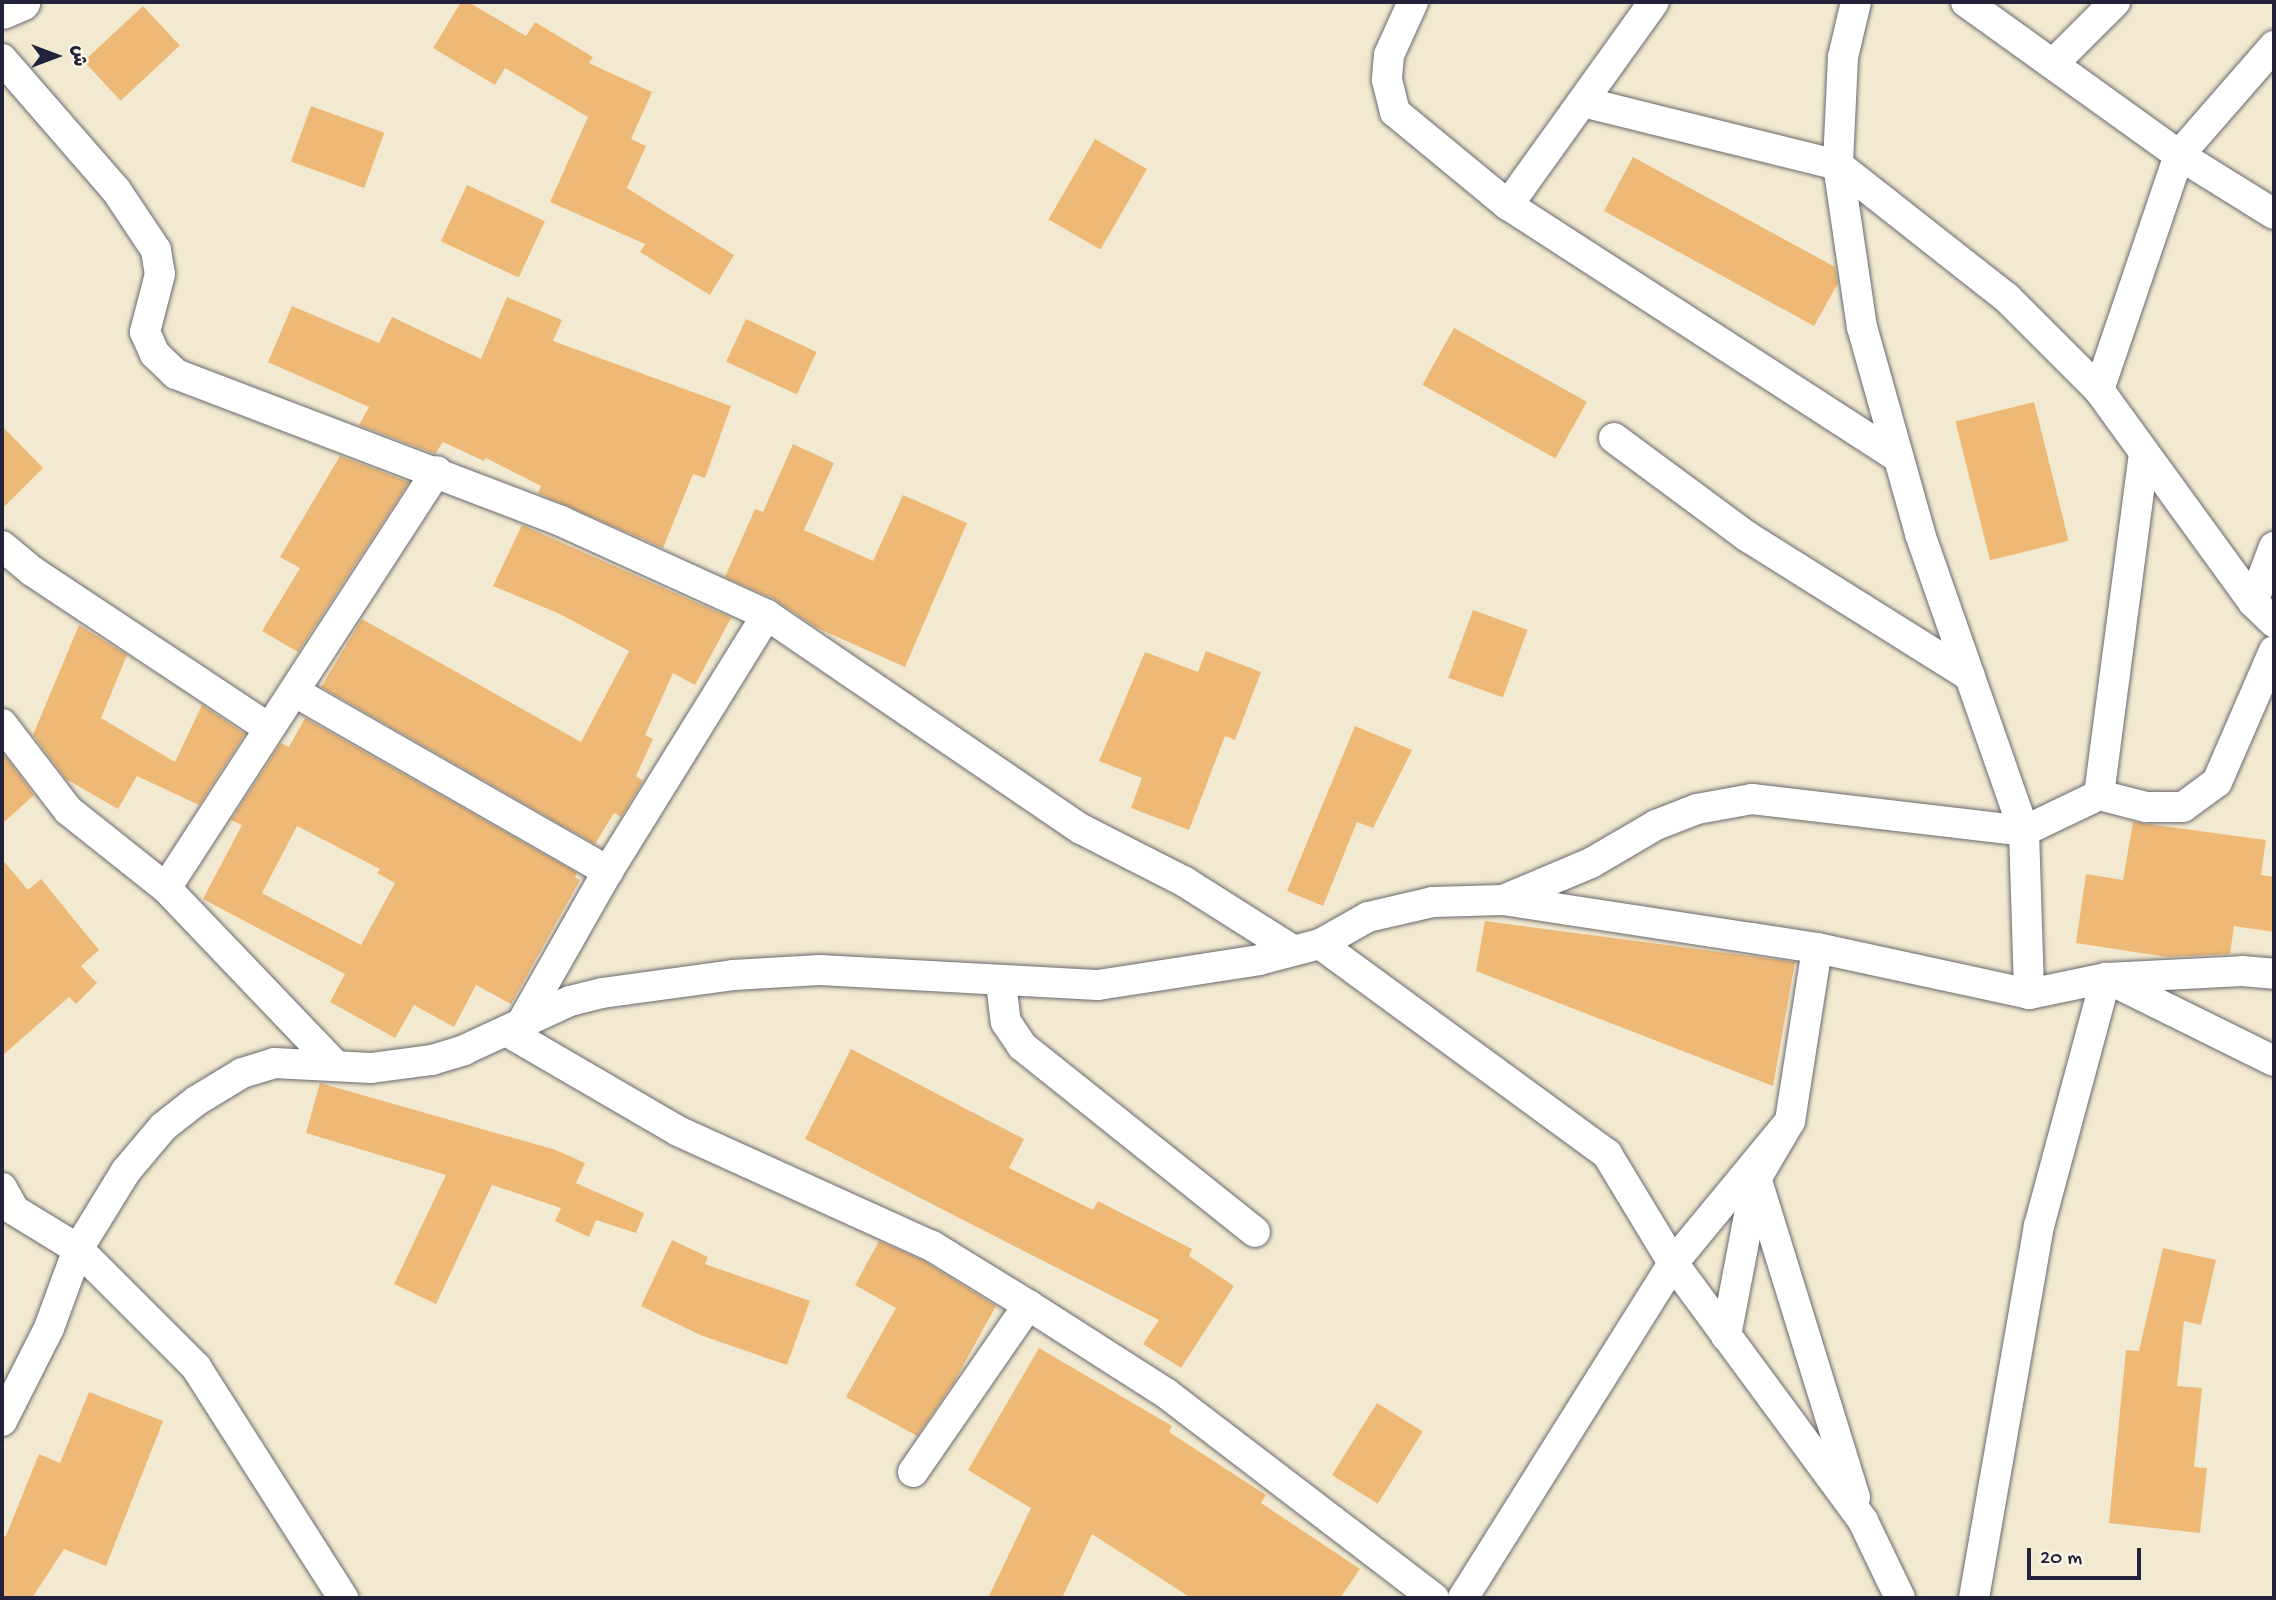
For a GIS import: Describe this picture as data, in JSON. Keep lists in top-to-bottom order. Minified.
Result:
{"scale_bar":"20 m","north":"right"}
